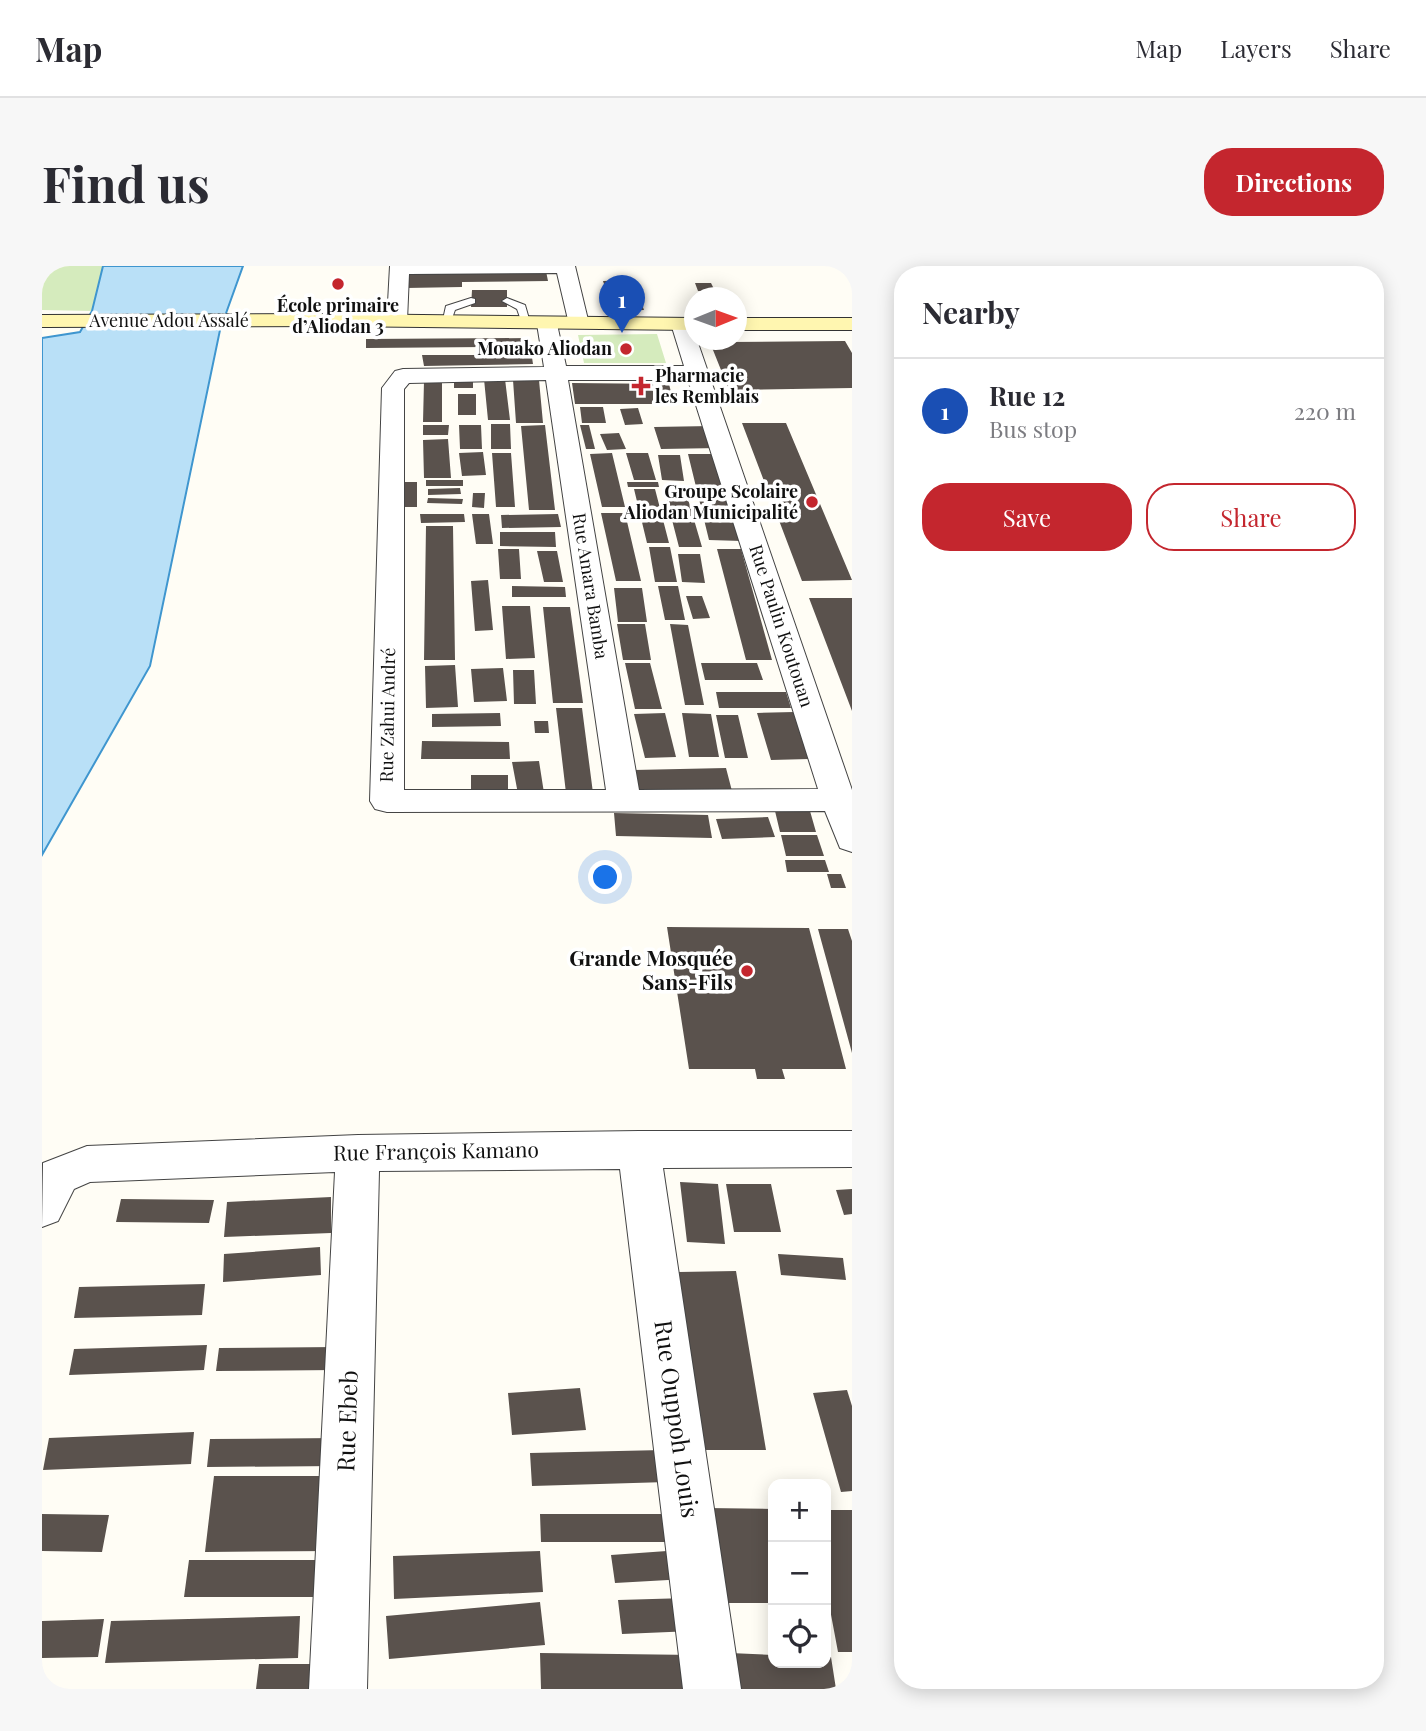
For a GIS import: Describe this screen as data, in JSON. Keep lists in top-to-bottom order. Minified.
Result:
{"streets":{"street":["Avenue Adou Assalé","Rue Amara Bamba","Rue Paulin Koutouan","Rue Zahui André","Rue François Kamano","Rue Ouppoh Louis","Rue Ebeb"]},"crossings":[["Avenue Adou Assalé","Rue Amara Bamba"],["Rue Amara Bamba","Rue Zahui André"],["Rue Paulin Koutouan","Rue Zahui André"],["Rue François Kamano","Rue Ouppoh Louis"],["Rue François Kamano","Rue Ebeb"]],"places":{"other":["École primaire d’Aliodan 3","Mouako Aliodan","Groupe Scolaire Aliodan Municipalité","Grande Mosquée Sans-Fils"],"health":["Pharmacie les Remblais"]},"north":"right","page":{"header":"Map","nav":["Map","Layers","Share"],"buttons":["Directions",["Save","Share"]],"title":"Find us","heading":"Nearby","pins":"1","list":[{"mark":"1","name":"Rue 12","note":"Bus stop","value":"220 m"}],"map_buttons":["+","−"]}}
